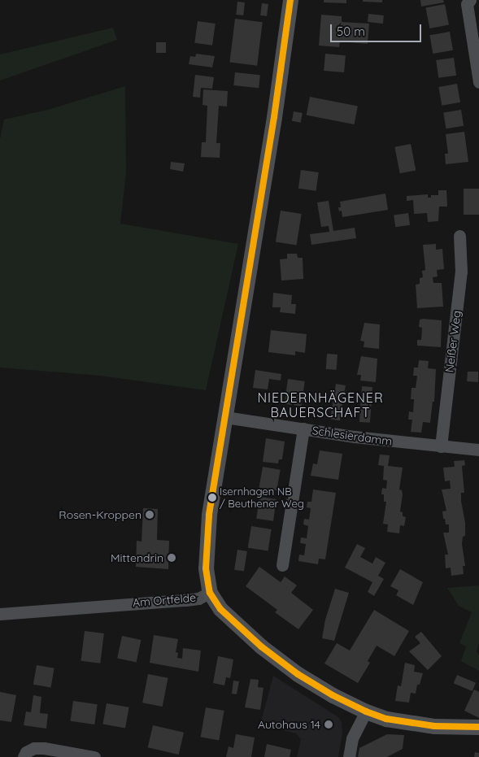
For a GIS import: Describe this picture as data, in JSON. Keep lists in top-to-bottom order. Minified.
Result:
{"streets":{"main road":["Am Ortfelde"],"street":["Neißer Weg","Schlesierdamm"]},"crossings":[["Neißer Weg","Schlesierdamm"]],"districts":["NIEDERNHÄGENER BAUERSCHAFT"],"places":["Isernhagen NB / Beuthener Weg","Rosen-Kroppen","Mittendrin","Autohaus 14"],"scale_bar":"50 m"}
